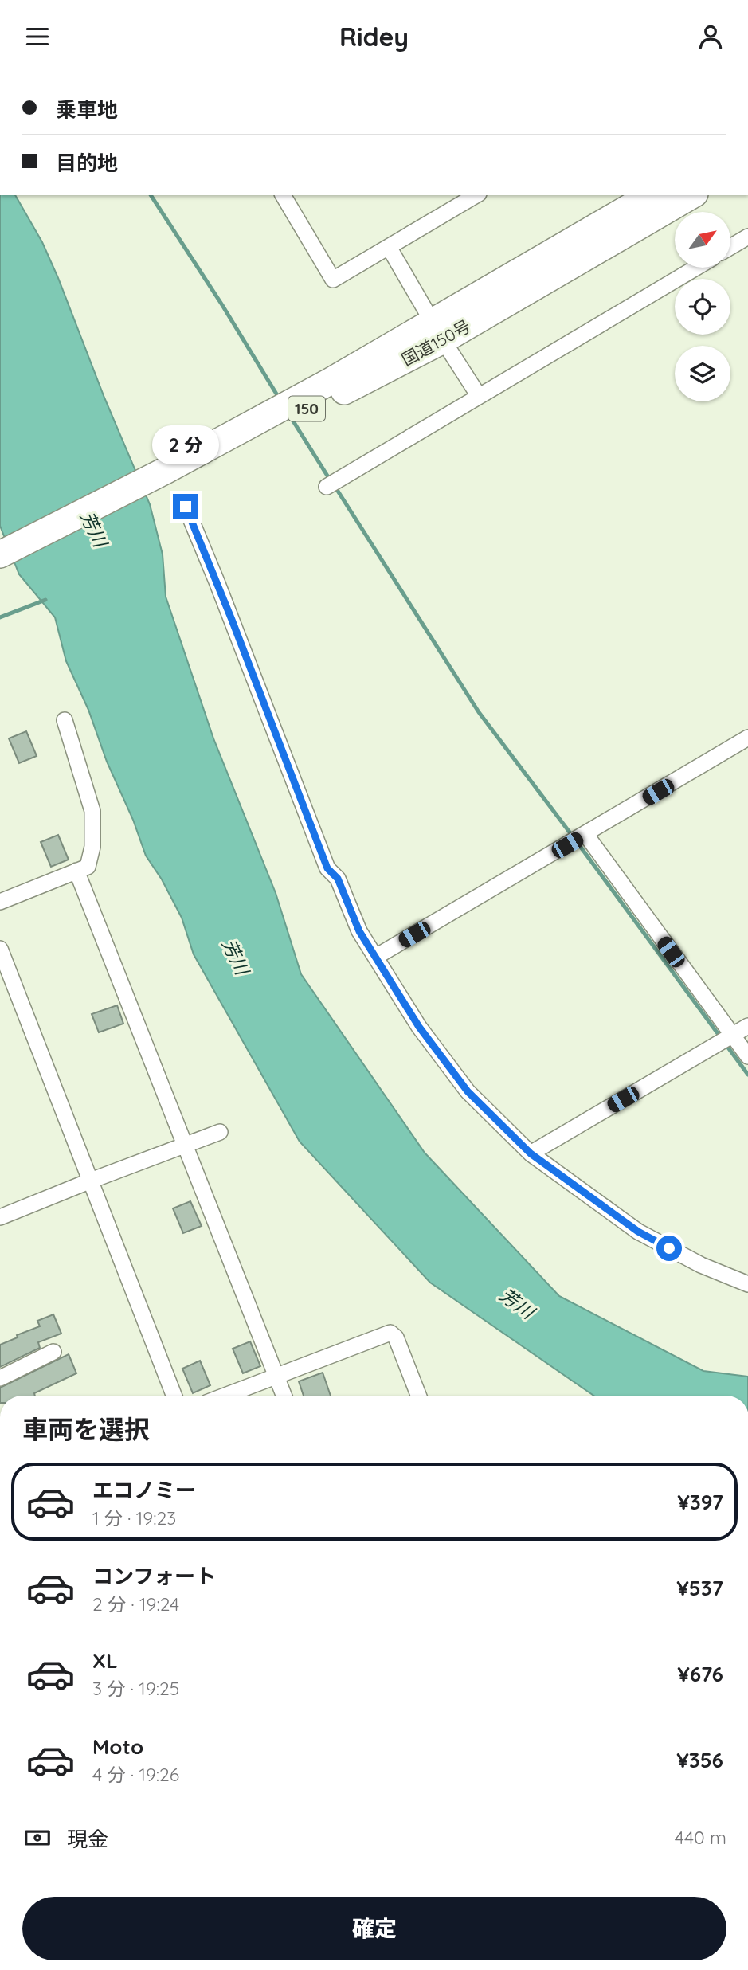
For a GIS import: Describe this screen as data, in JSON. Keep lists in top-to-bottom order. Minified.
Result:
{"streets":{"highway":["国道150号","150"]},"water":["芳川"],"north":"top right","page":{"header":"Ridey","banner":["乗車地","目的地"],"bubble":"2 分","heading":"車両を選択","list":[{"name":"エコノミー","note":"1 分 · 19:23","value":"¥397"},{"name":"コンフォート","note":"2 分 · 19:24","value":"¥537"},{"name":"XL","note":"3 分 · 19:25","value":"¥676"},{"name":"Moto","note":"4 分 · 19:26","value":"¥356"}],"pay":["現金","440 m"],"buttons":"確定"}}
